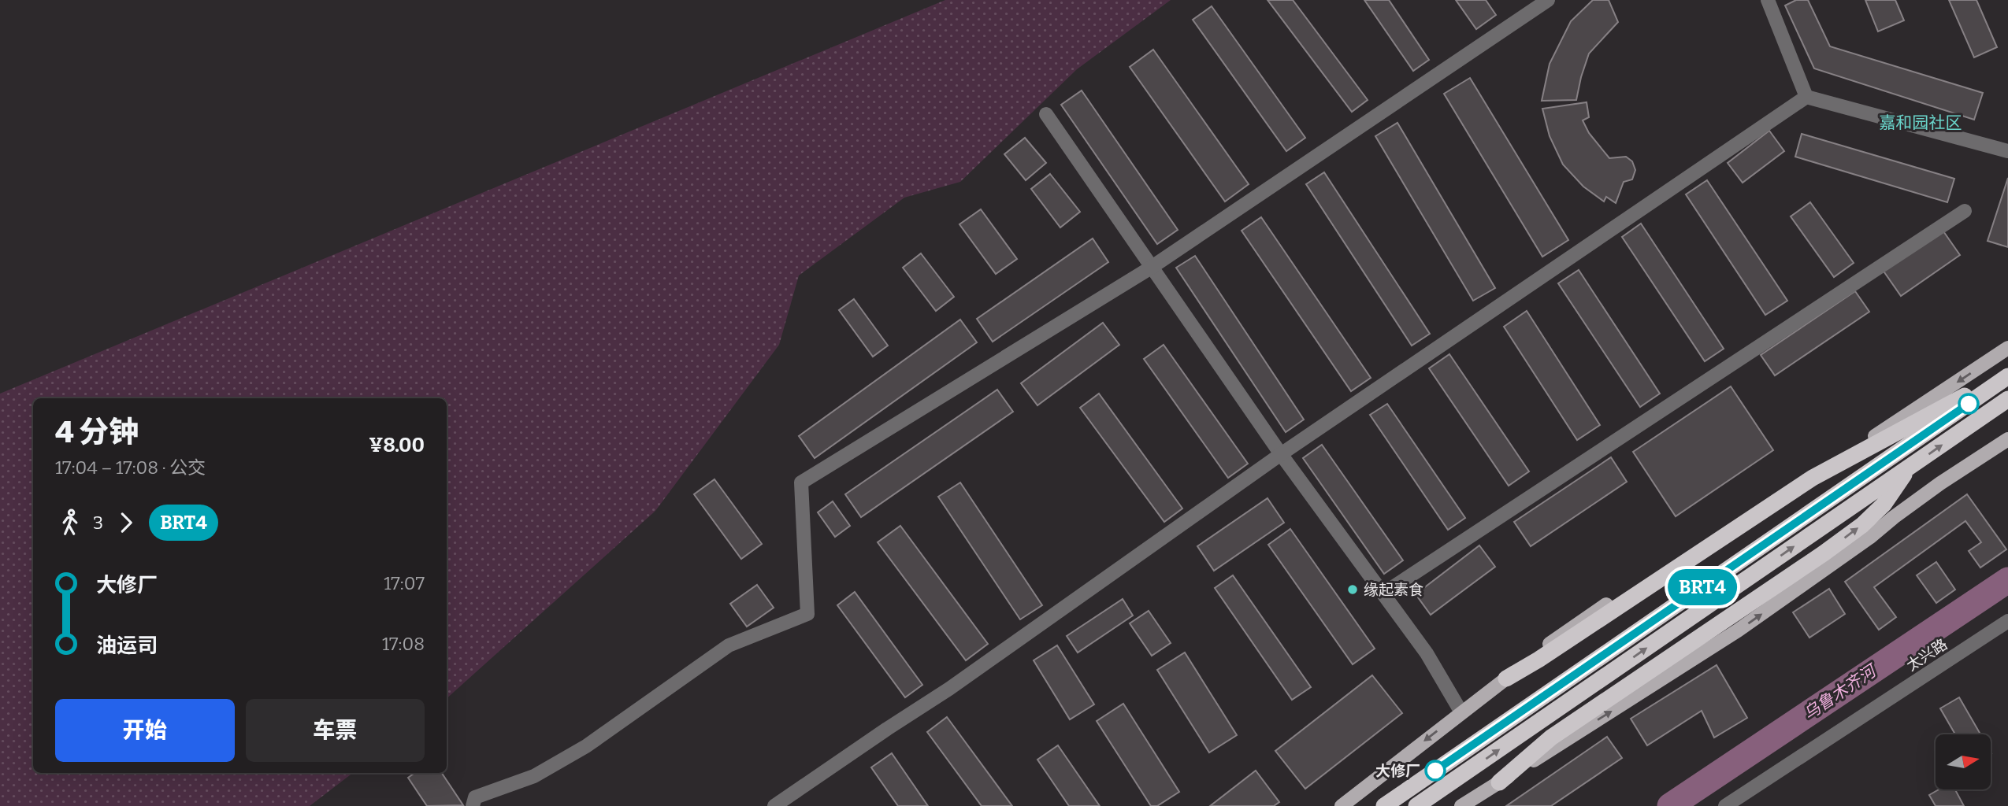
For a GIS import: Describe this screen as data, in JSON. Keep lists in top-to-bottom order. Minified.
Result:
{"streets":{"street":["太兴路"]},"districts":["嘉和园社区"],"water":["乌鲁木齐河"],"places":["缘起素食","大修厂"],"lines":["bus line BRT4"],"north":"right","page":{"on_map":"BRT4","heading":["4 分钟","17:04 – 17:08 · 公交","¥8.00"],"legs":["3","BRT4"],"list":[{"name":"大修厂","value":"17:07"},{"name":"油运司","value":"17:08"}],"buttons":["开始","车票"]}}
